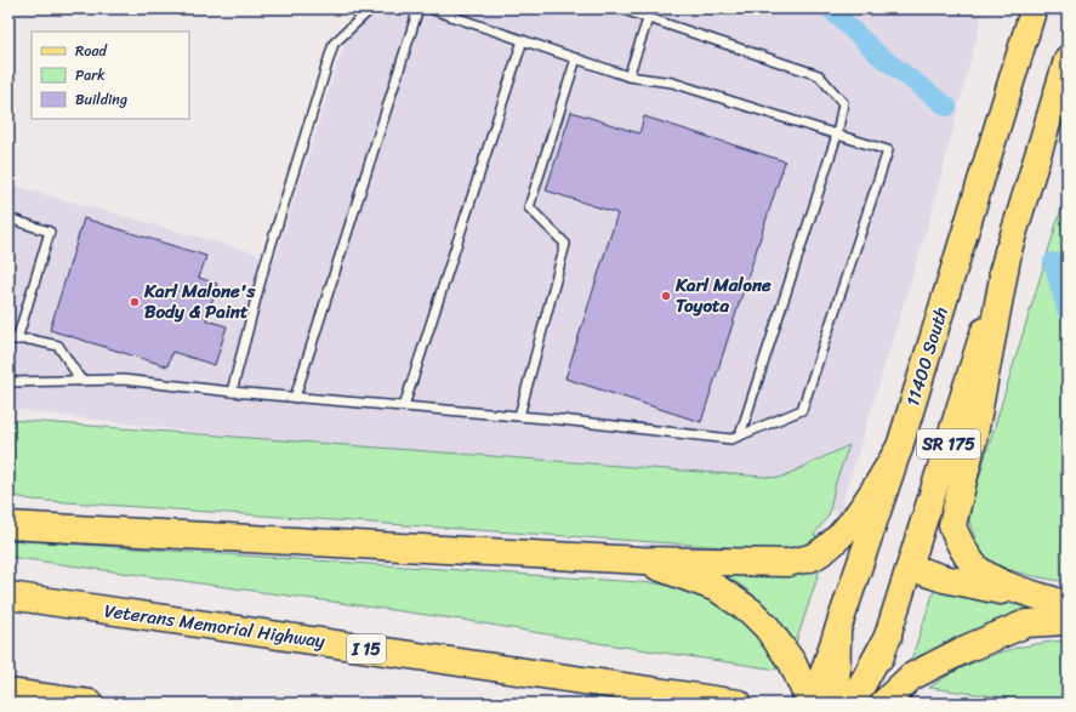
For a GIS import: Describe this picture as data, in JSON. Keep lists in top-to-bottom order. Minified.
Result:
{"streets":{"highway":["Veterans Memorial Highway","I 15"],"main road":["11400 South","SR 175"]},"places":["Karl Malone Toyota","Karl Malone's Body & Paint"],"legend":["Road","Park","Building"]}
